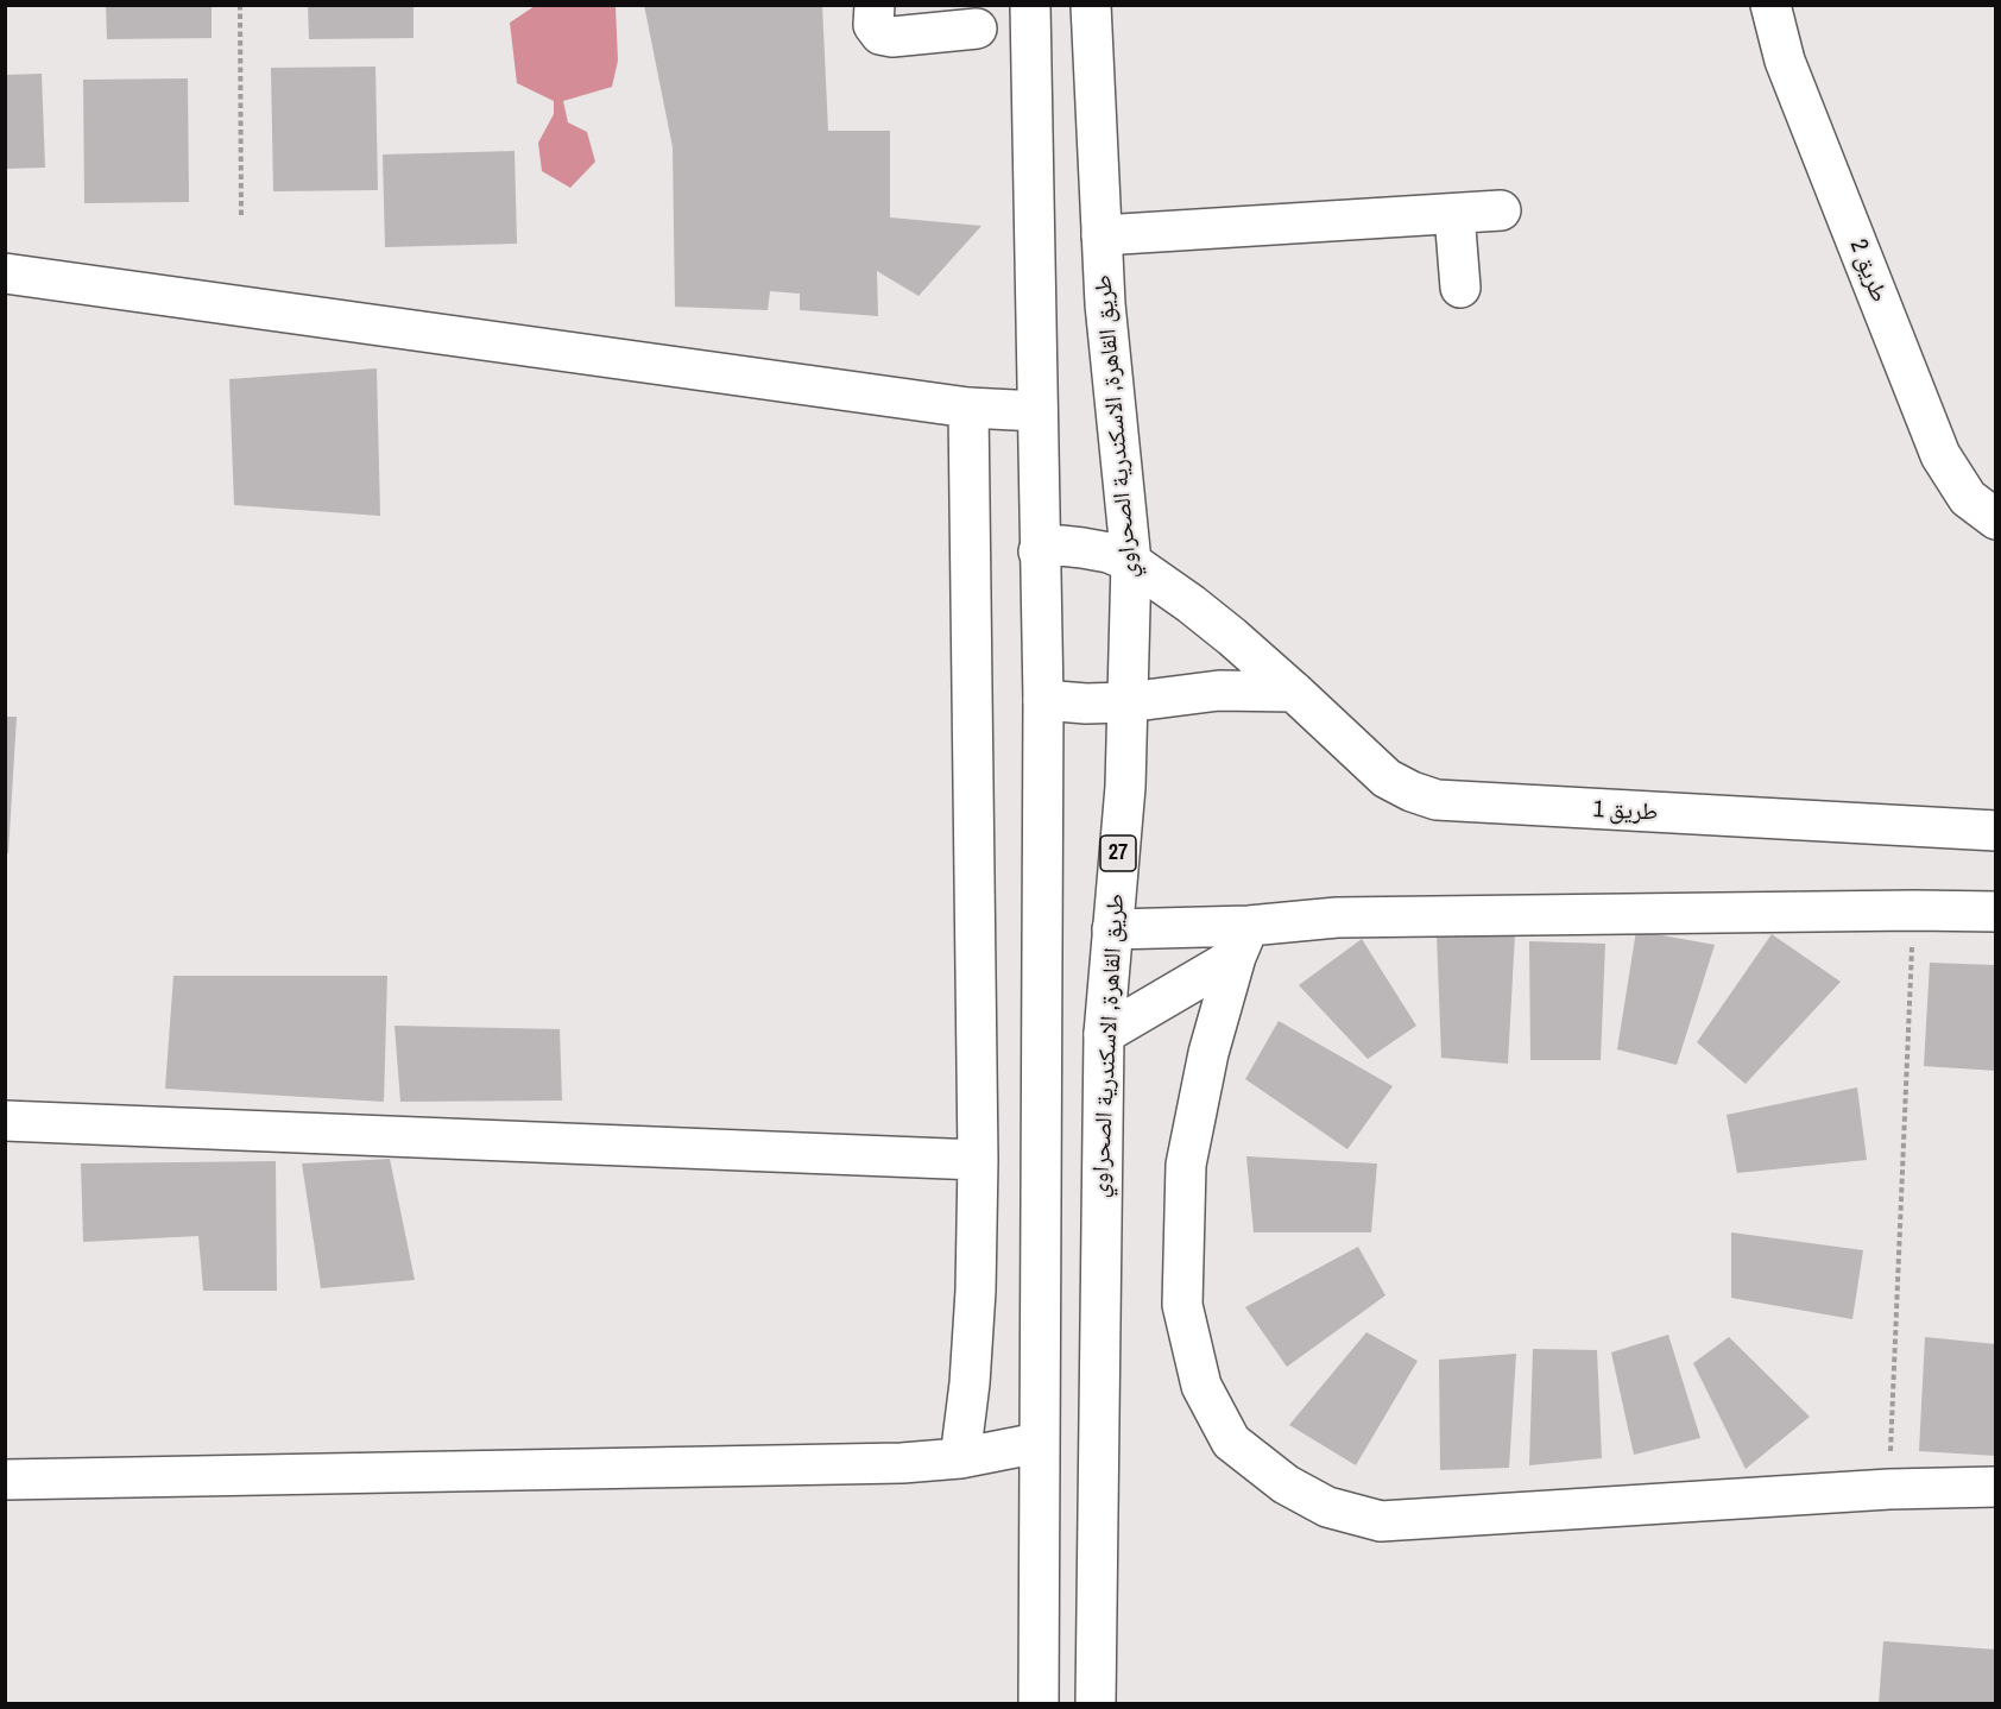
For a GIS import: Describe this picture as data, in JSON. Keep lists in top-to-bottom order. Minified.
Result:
{"streets":{"main road":["طريق 2","طريق القاهرة, الاسكندرية الصحراوي","طريق 1","27"]},"crossings":[["طريق القاهرة, الاسكندرية الصحراوي","طريق 1"]]}
